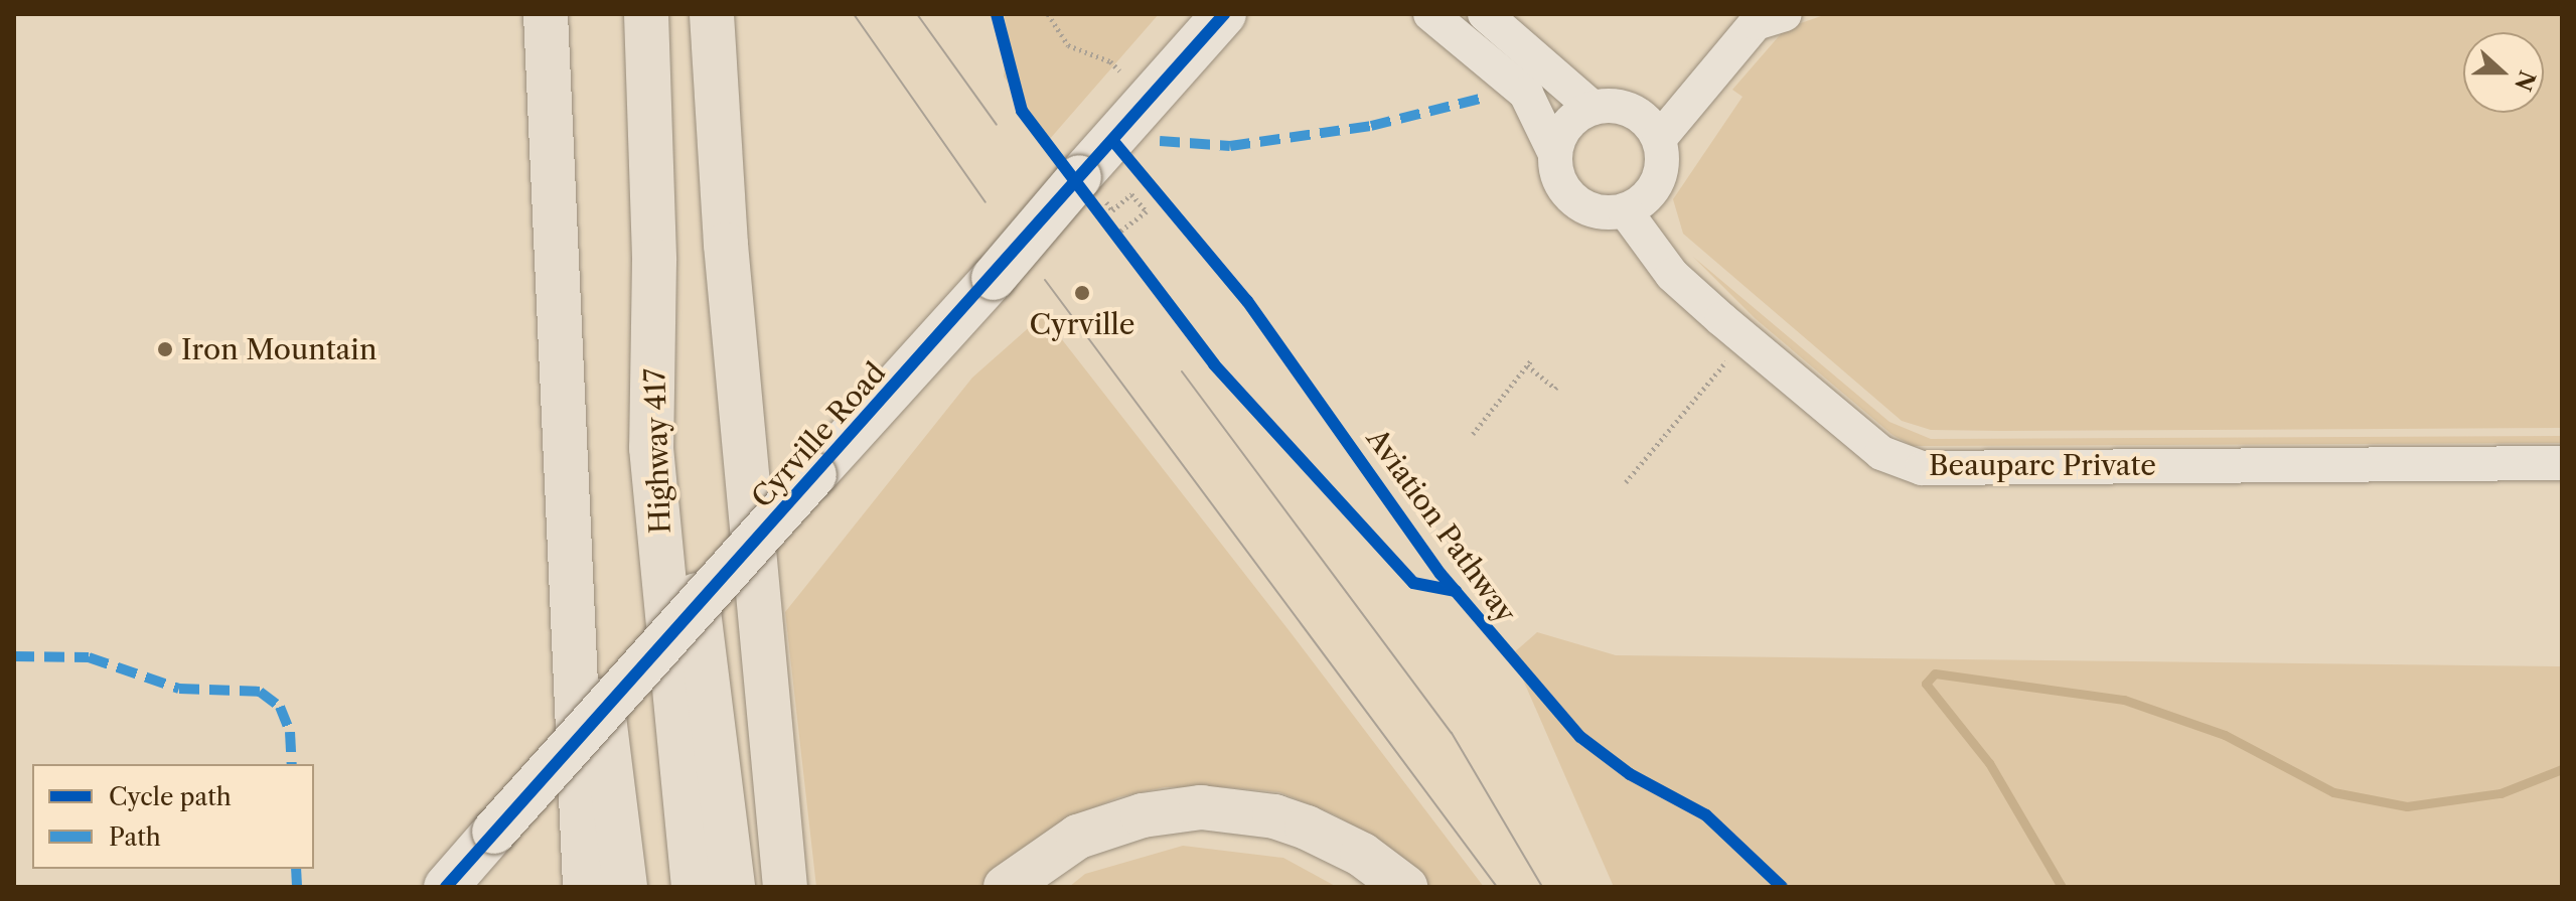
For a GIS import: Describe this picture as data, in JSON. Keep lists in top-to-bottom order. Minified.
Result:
{"streets":{"highway":["Highway 417"],"main road":["Cyrville Road"],"street":["Beauparc Private"],"cycle path":["Aviation Pathway"]},"places":["Cyrville","Iron Mountain"],"legend":["Cycle path","Path"],"north":"right"}
